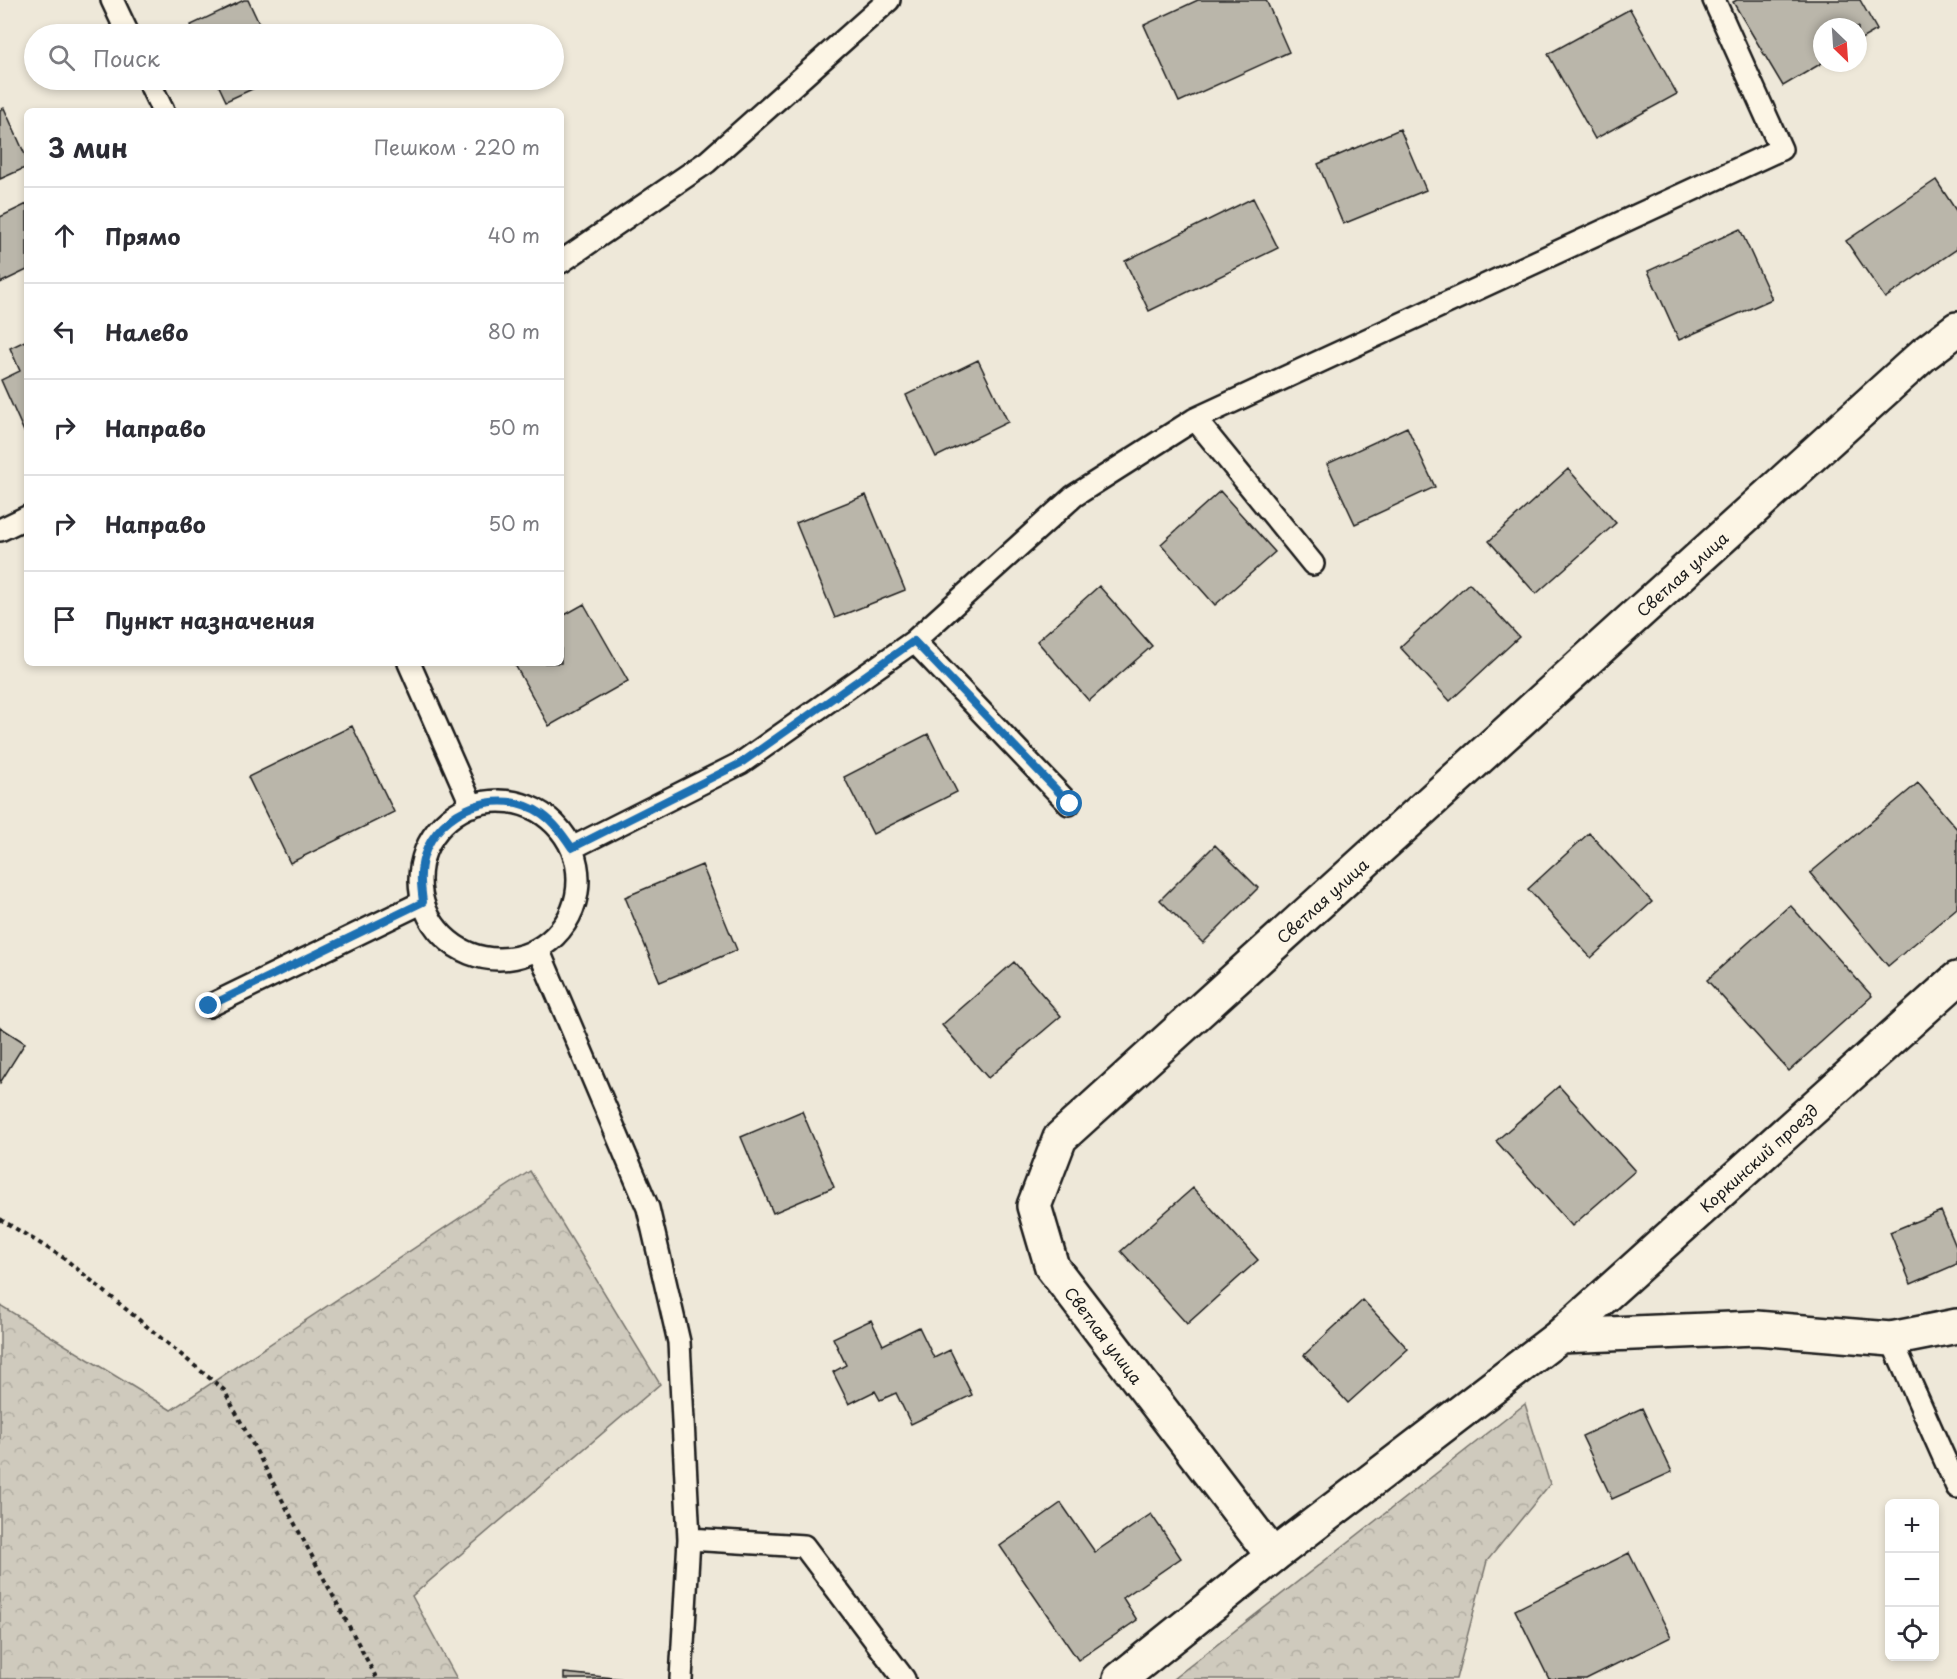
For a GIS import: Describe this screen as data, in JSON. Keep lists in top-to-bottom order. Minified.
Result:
{"streets":{"street":["Светлая улица","Коркинский проезд"]},"crossings":[["Светлая улица","Коркинский проезд"]],"north":"bottom right","page":{"search":"Поиск","heading":["3 мин","Пешком · 220 m"],"list":[["Прямо","40 m"],["Налево","80 m"],["Направо","50 m"],["Направо","50 m"],"Пункт назначения"],"map_buttons":["+","−"]}}
